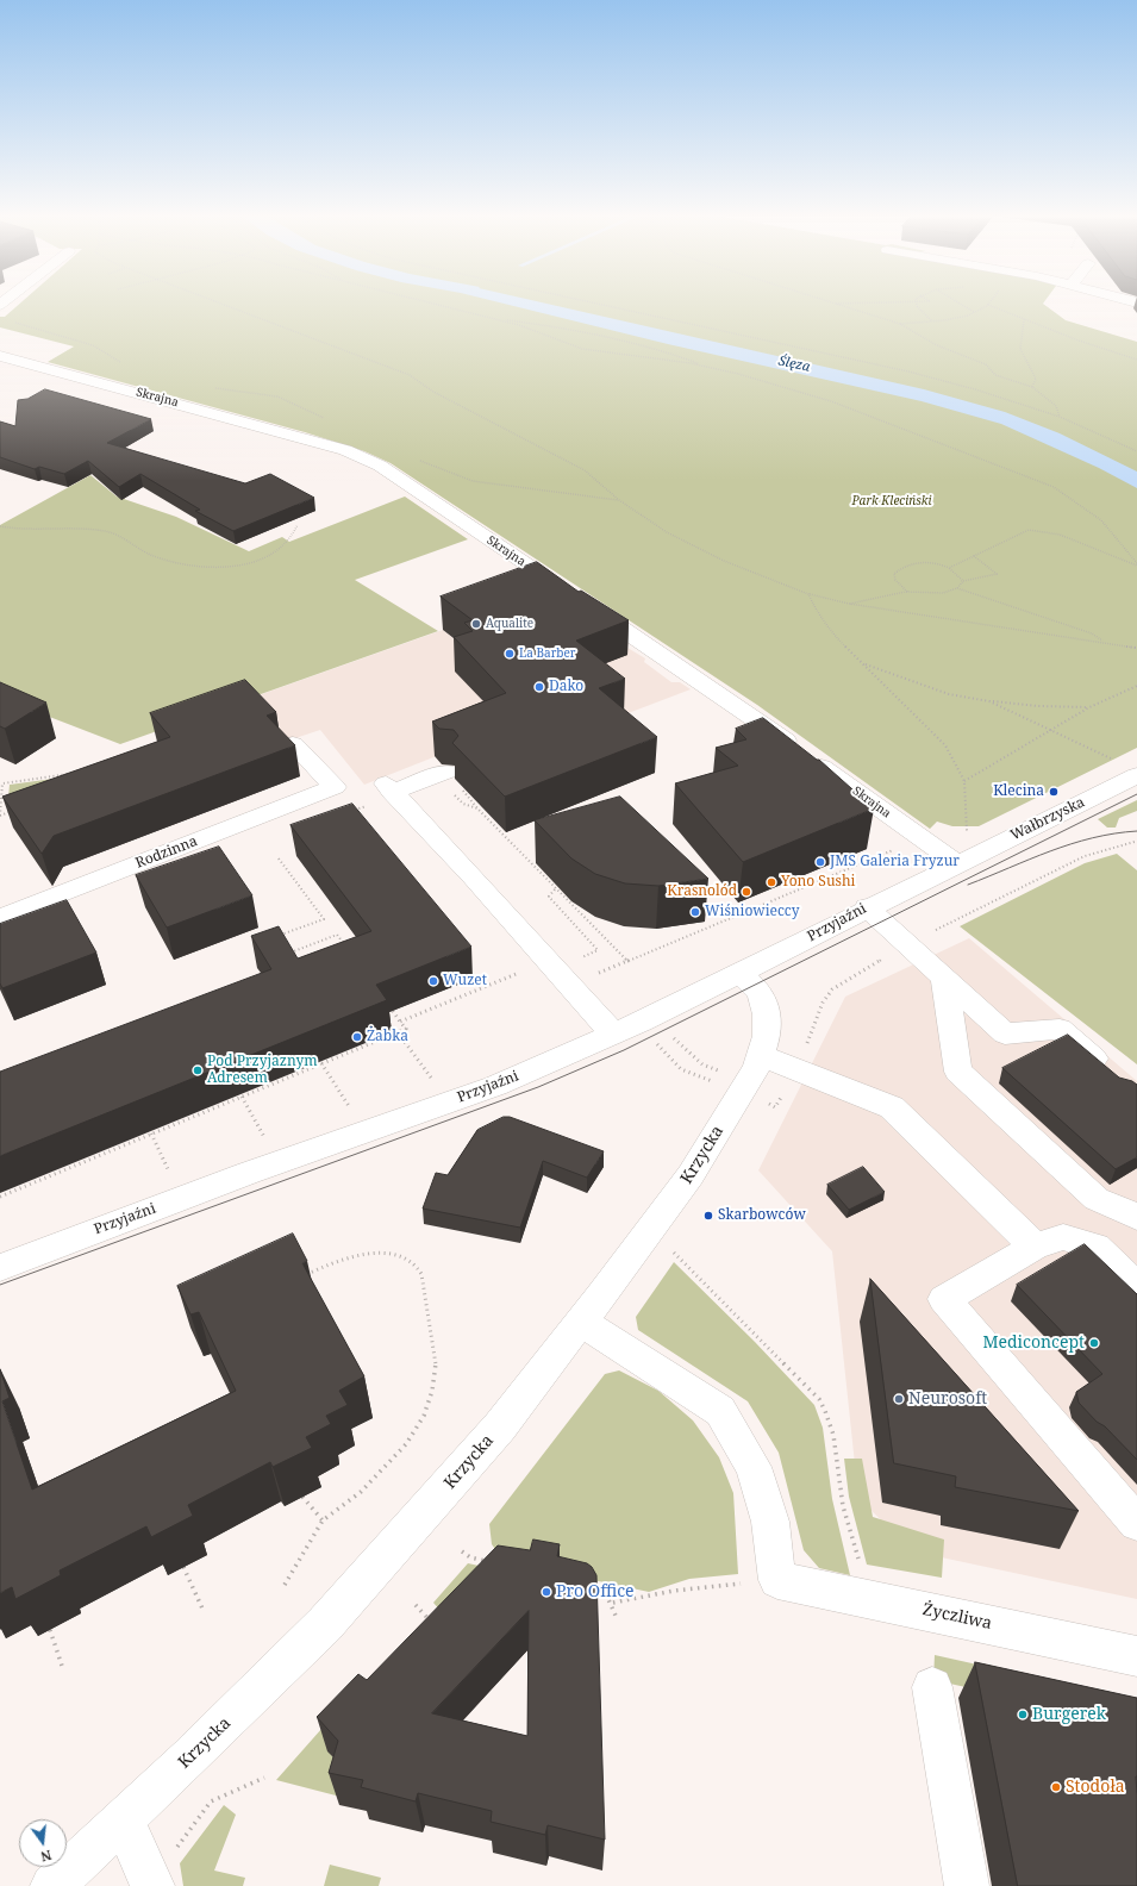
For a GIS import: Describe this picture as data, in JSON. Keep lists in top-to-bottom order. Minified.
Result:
{"streets":{"street":["Skrajna","Wałbrzyska","Rodzinna","Przyjaźni","Krzycka","Życzliwa"]},"crossings":[["Skrajna","Wałbrzyska"],["Skrajna","Przyjaźni"],["Wałbrzyska","Przyjaźni"],["Przyjaźni","Krzycka"]],"water":["Ślęza"],"parks":["Park Kleciński"],"places":["Aqualite","La Barber","Dako","Klecina","JMS Galeria Fryzur","Yono Sushi","Krasnolód","Wiśniowieccy","Wuzet","Żabka","Pod Przyjaznym Adresem","Skarbowców","Mediconcept","Neurosoft","Pro Office","Burgerek","Stodoła"],"north":"bottom"}
